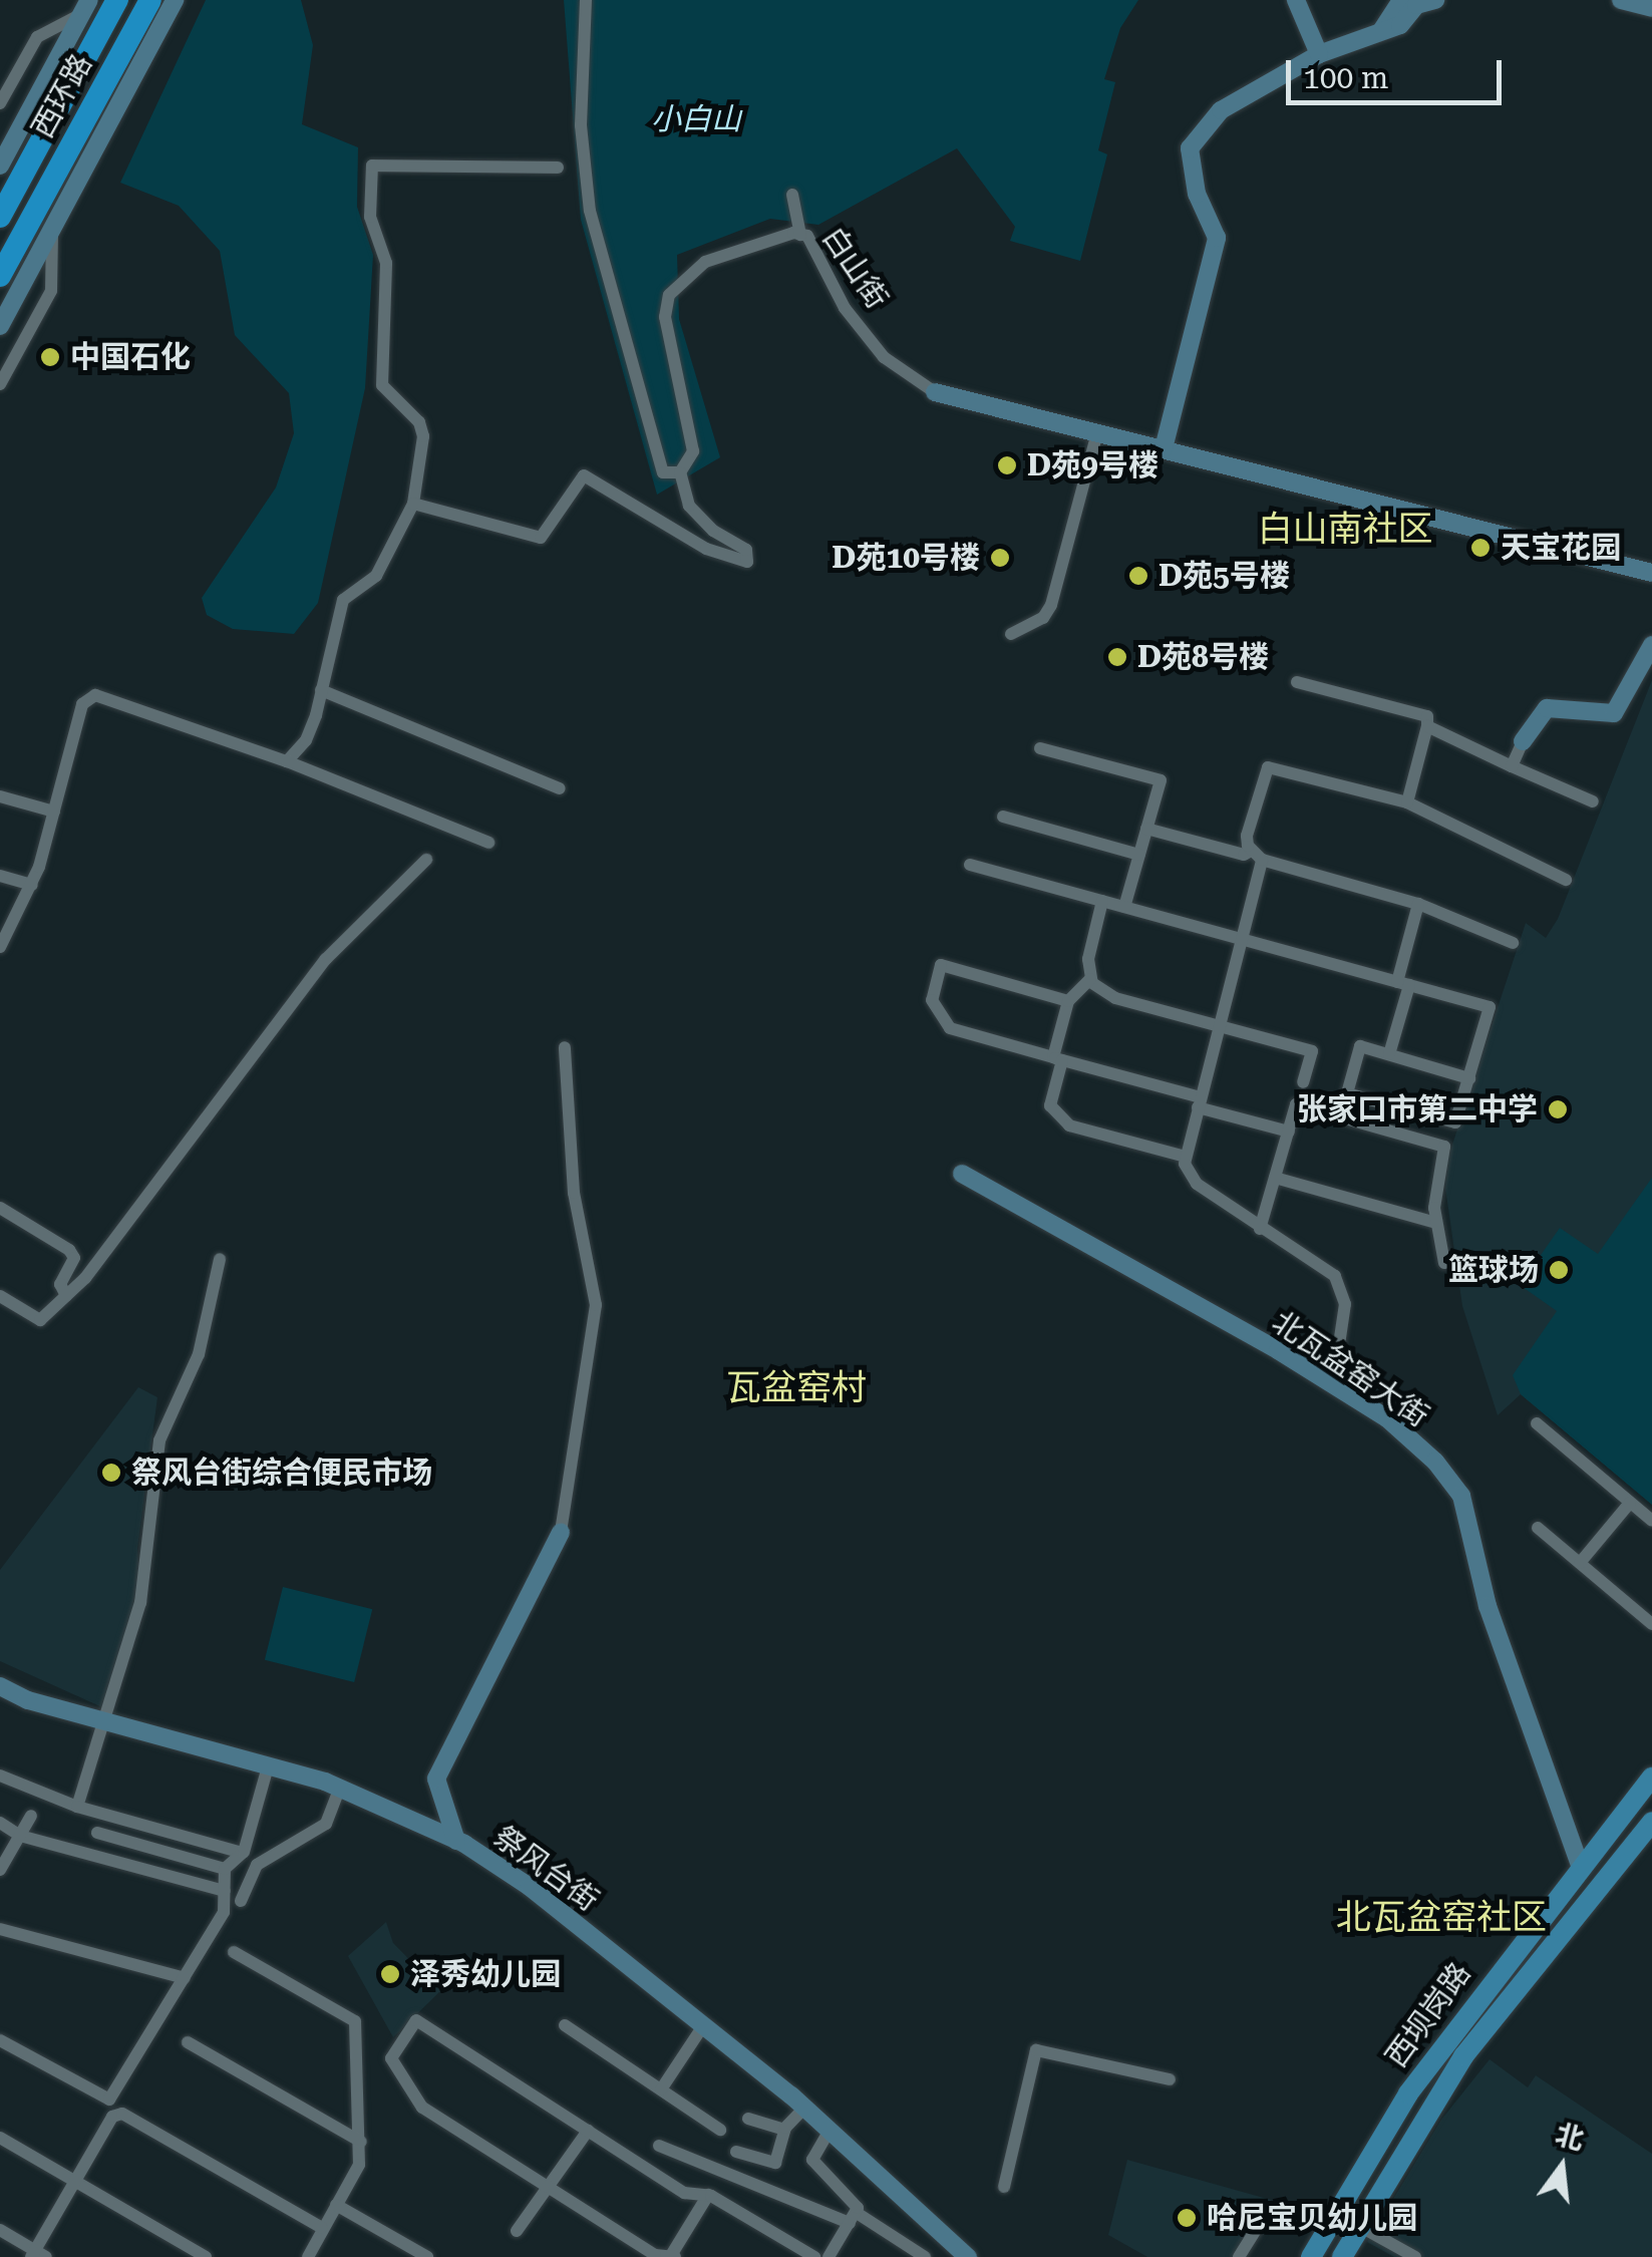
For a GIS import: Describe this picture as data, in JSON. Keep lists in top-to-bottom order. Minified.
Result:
{"streets":{"highway":["西环路"],"main road":["西坝岗路"],"street":["白山街","北瓦盆窑大街","祭风台街"]},"crossings":[["北瓦盆窑大街","西坝岗路"]],"districts":["白山南社区","瓦盆窑村","北瓦盆窑社区"],"parks":["小白山"],"places":["中国石化","D苑9号楼","天宝花园","D苑10号楼","D苑5号楼","D苑8号楼","张家口市第二中学","篮球场","祭风台街综合便民市场","泽秀幼儿园","哈尼宝贝幼儿园"],"scale_bar":"100 m","north":"top"}
